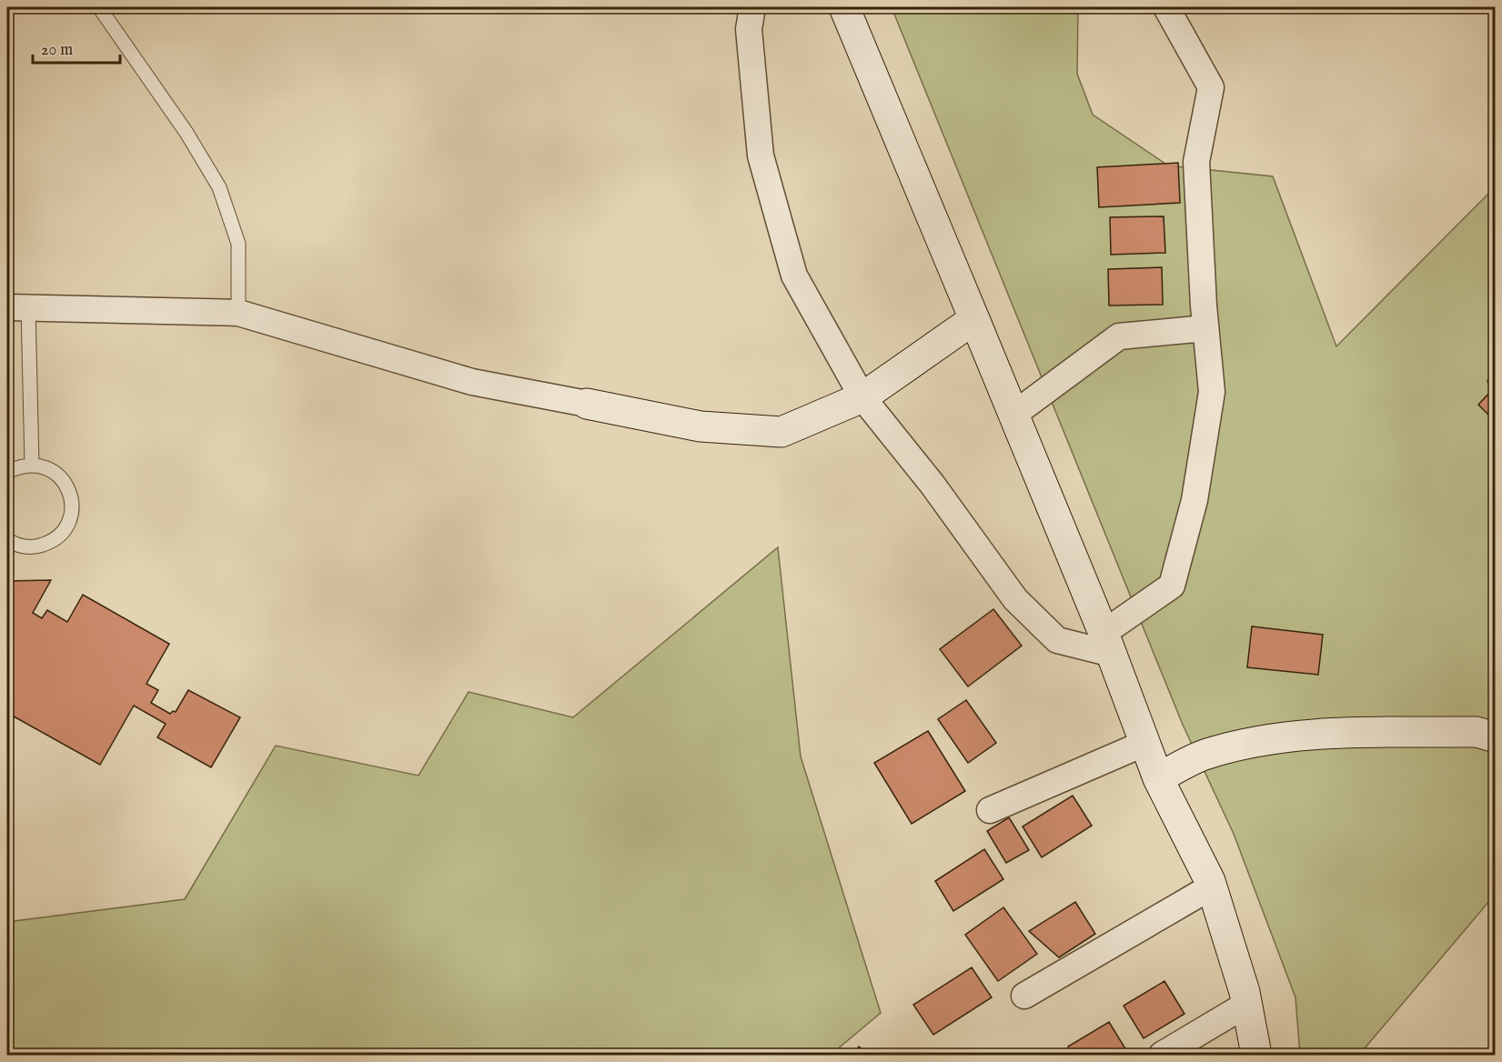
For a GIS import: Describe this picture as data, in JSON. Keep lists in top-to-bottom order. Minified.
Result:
{"scale_bar":"20 m"}
